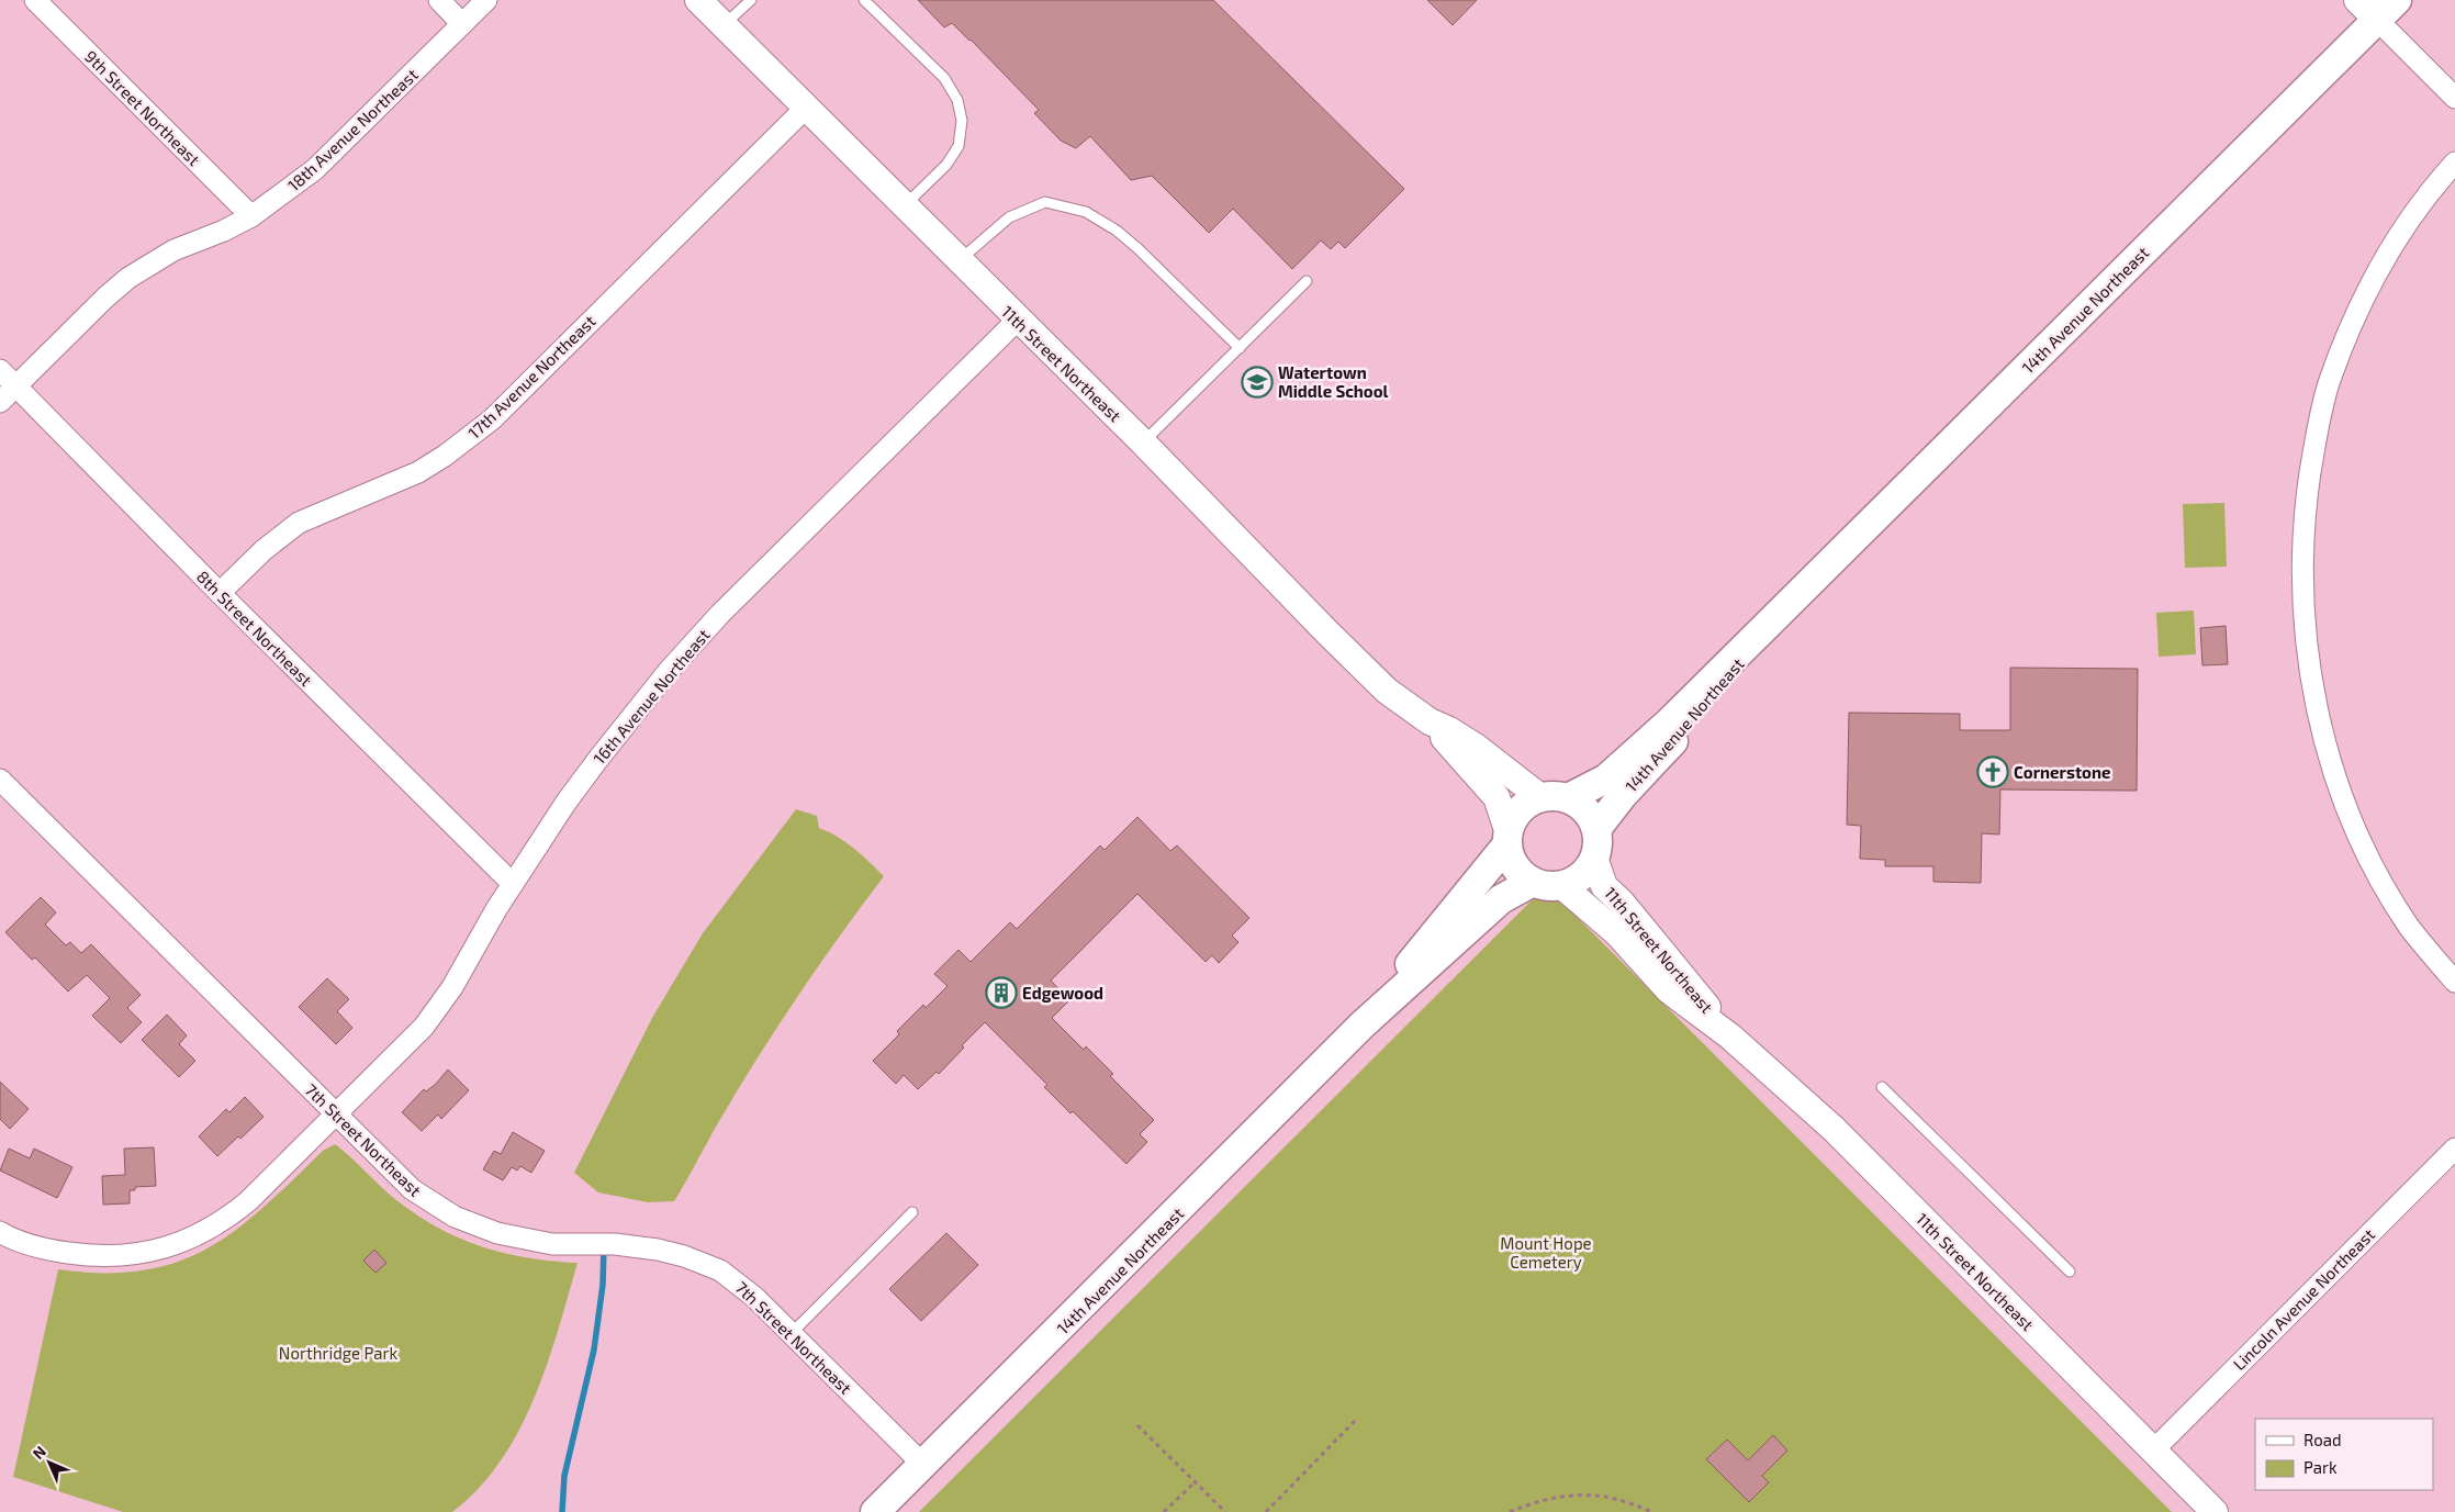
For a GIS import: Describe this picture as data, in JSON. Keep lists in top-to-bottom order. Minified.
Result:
{"streets":{"main road":["14th Avenue Northeast"],"street":["9th Street Northeast","18th Avenue Northeast","11th Street Northeast","17th Avenue Northeast","8th Street Northeast","16th Avenue Northeast","7th Street Northeast","Lincoln Avenue Northeast"]},"crossings":[["9th Street Northeast","18th Avenue Northeast"],["18th Avenue Northeast","8th Street Northeast"],["14th Avenue Northeast","11th Street Northeast"],["14th Avenue Northeast","7th Street Northeast"],["11th Street Northeast","17th Avenue Northeast"],["11th Street Northeast","16th Avenue Northeast"],["11th Street Northeast","Lincoln Avenue Northeast"],["17th Avenue Northeast","8th Street Northeast"],["8th Street Northeast","16th Avenue Northeast"],["16th Avenue Northeast","7th Street Northeast"]],"parks":["Mount Hope Cemetery","Northridge Park"],"places":{"school or university":["Watertown Middle School"],"church":["Cornerstone"],"building":["Edgewood"]},"legend":["Road","Park"],"north":"top left"}
